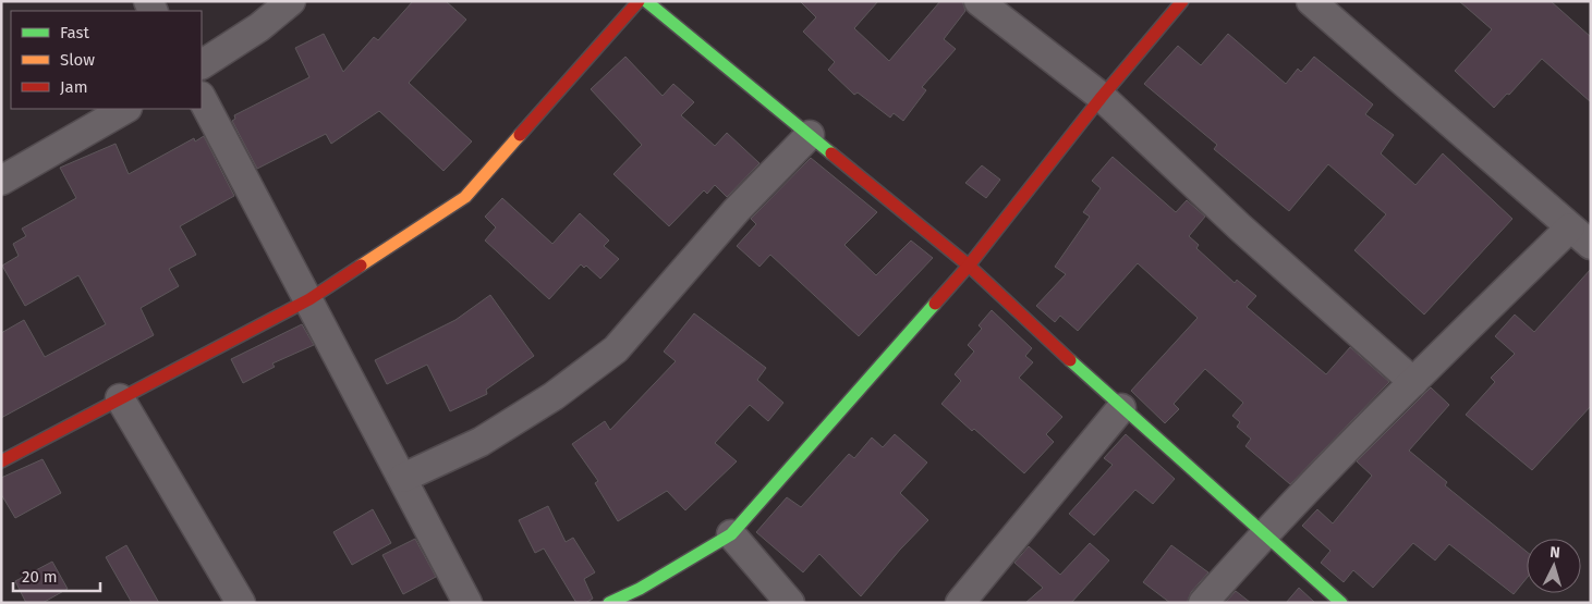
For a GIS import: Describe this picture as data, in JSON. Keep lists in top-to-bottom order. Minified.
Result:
{"legend":["Fast","Slow","Jam"],"scale_bar":"20 m","north":"top"}
